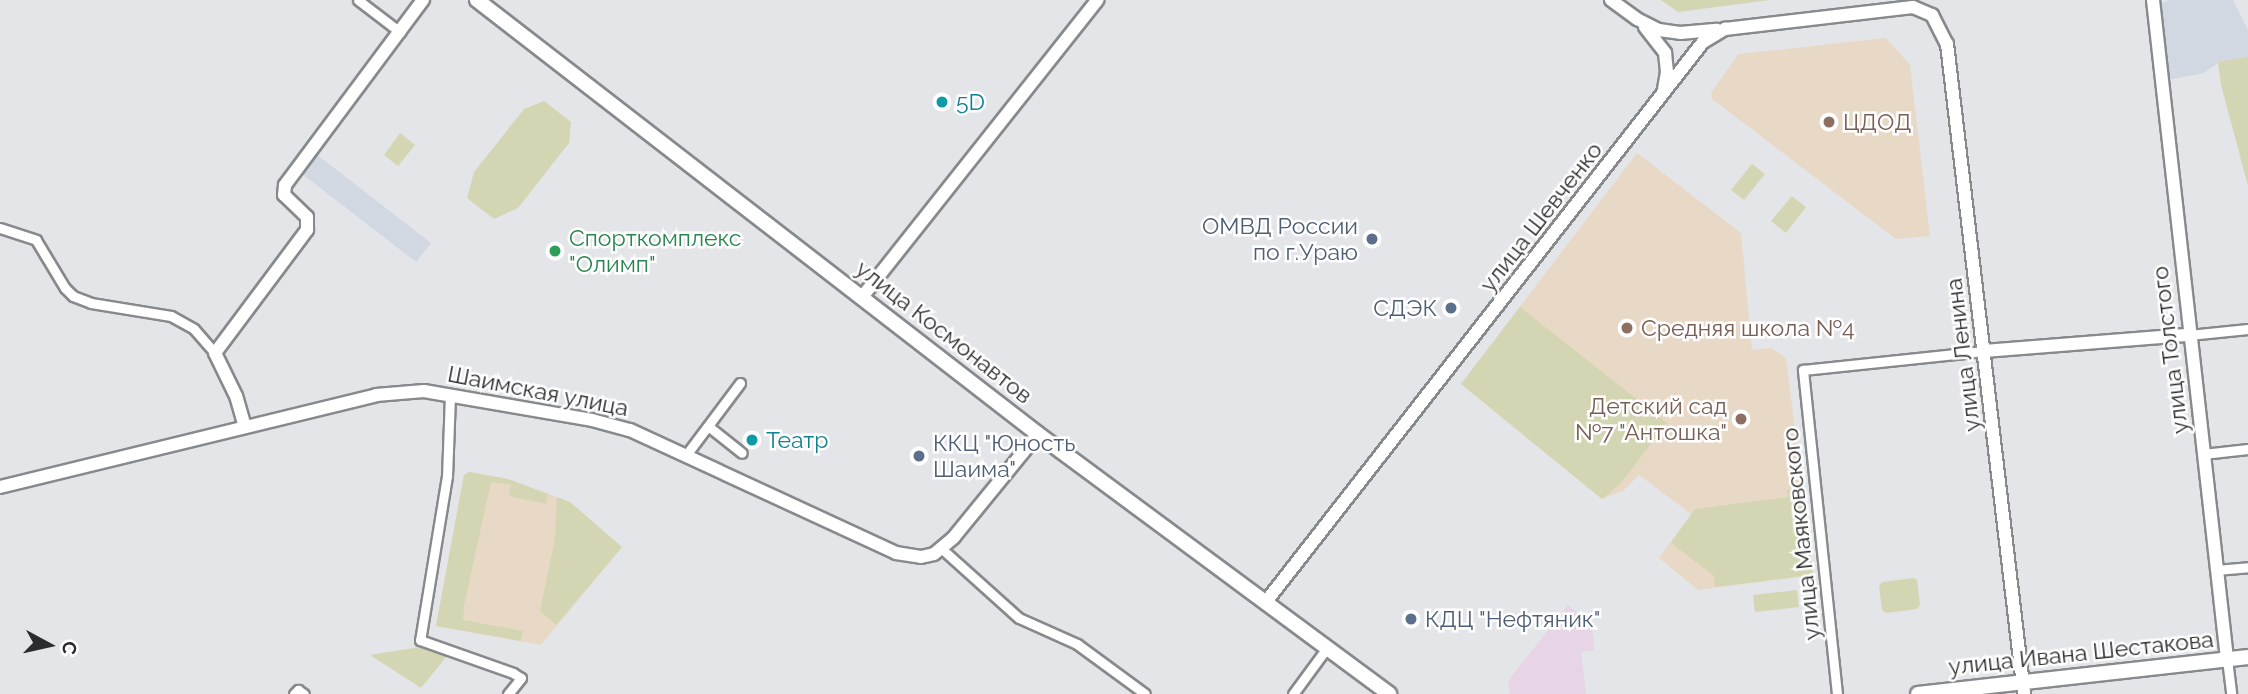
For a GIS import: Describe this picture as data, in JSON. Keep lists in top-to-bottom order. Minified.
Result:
{"streets":{"main road":["улица Шевченко","улица Космонавтов","улица Толстого","улица Ленина","Шаимская улица","улица Ивана Шестакова"],"street":["улица Маяковского"]},"crossings":[["улица Шевченко","улица Космонавтов"],["улица Шевченко","улица Ленина"],["улица Толстого","улица Ивана Шестакова"],["улица Ленина","улица Маяковского"],["улица Ленина","улица Ивана Шестакова"]],"places":["5D","ЦДОД","ОМВД России по г.Ураю","Спорткомплекс \"Олимп\"","СДЭК","Средняя школа №4","Детский сад №7 \"Антошка\"","Театр","ККЦ \"Юность Шаима\"","КДЦ \"Нефтяник\""],"north":"right"}
